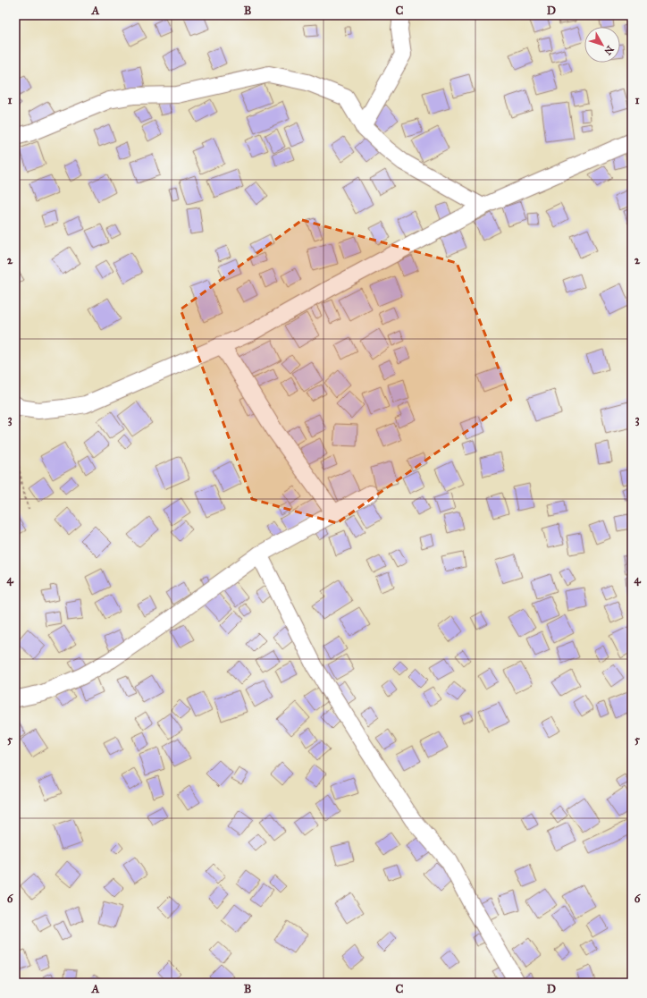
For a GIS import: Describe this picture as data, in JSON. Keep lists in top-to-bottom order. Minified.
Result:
{"north":"bottom right","grid":{"columns":["A","B","C","D"],"rows":["1","2","3","4","5","6"]}}
